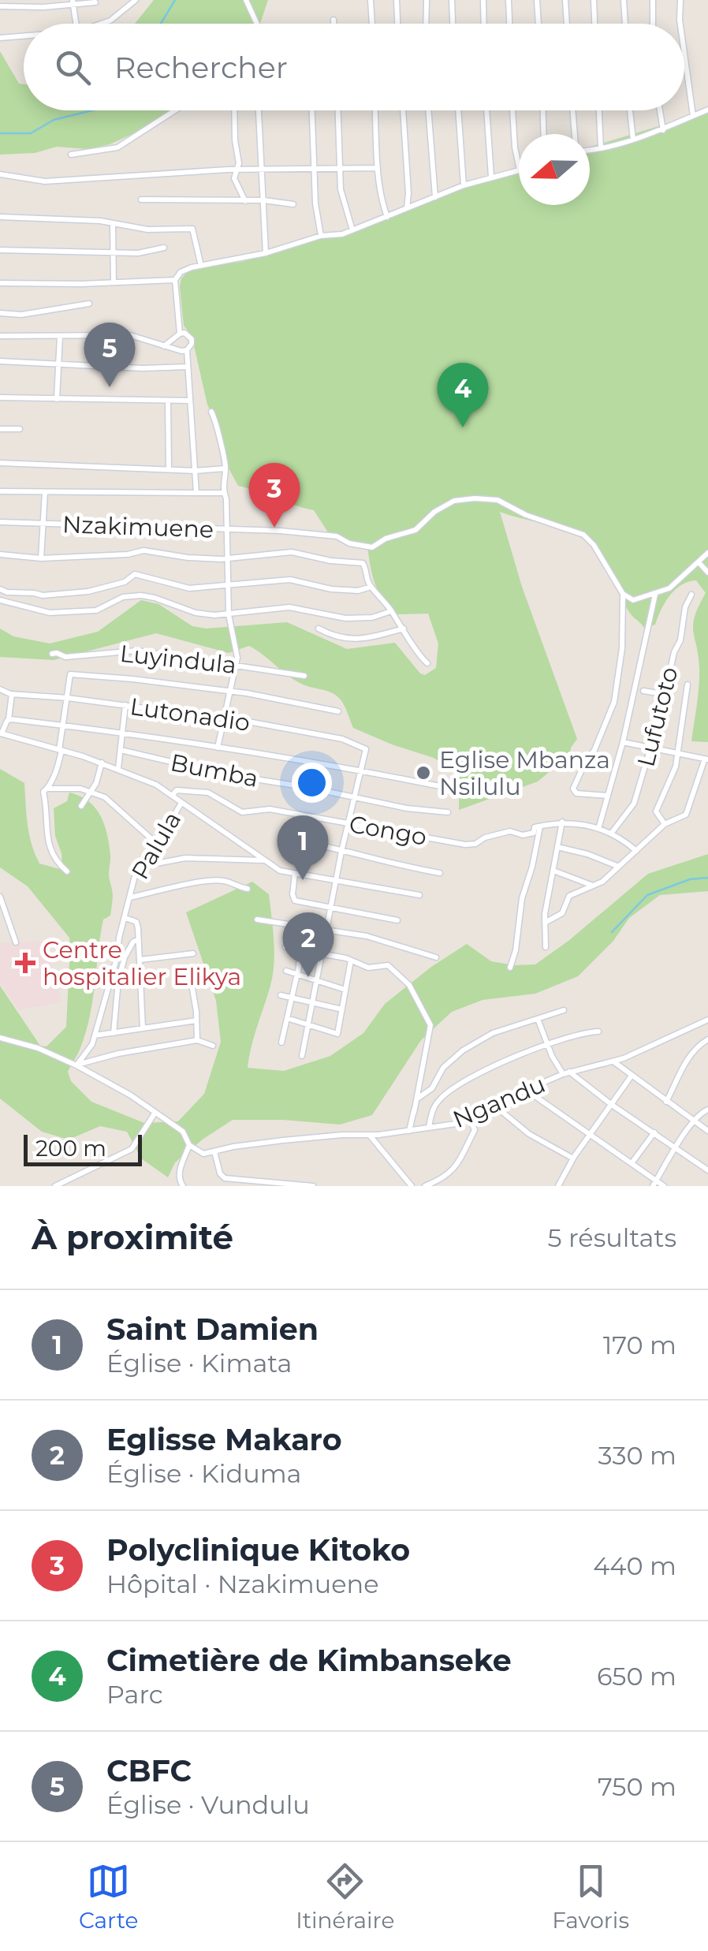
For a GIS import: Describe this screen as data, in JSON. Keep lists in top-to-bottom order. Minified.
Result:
{"streets":{"street":["Nzakimuene","Luyindula","Lutonadio","Lufutoto","Bumba","Congo","Palula","Ngandu"]},"places":{"other":["Eglise Mbanza Nsilulu"],"health":["Centre hospitalier Elikya"]},"scale_bar":"200 m","north":"left","page":{"search":"Rechercher","pins":["5","4","3","1","2"],"scale":"200 m","heading":["À proximité","5 résultats"],"list":[{"mark":"1","name":"Saint Damien","note":"Église · Kimata","value":"170 m"},{"mark":"2","name":"Eglisse Makaro","note":"Église · Kiduma","value":"330 m"},{"mark":"3","name":"Polyclinique Kitoko","note":"Hôpital · Nzakimuene","value":"440 m"},{"mark":"4","name":"Cimetière de Kimbanseke","note":"Parc","value":"650 m"},{"mark":"5","name":"CBFC","note":"Église · Vundulu","value":"750 m"}],"nav":["Carte","Itinéraire","Favoris"]}}
